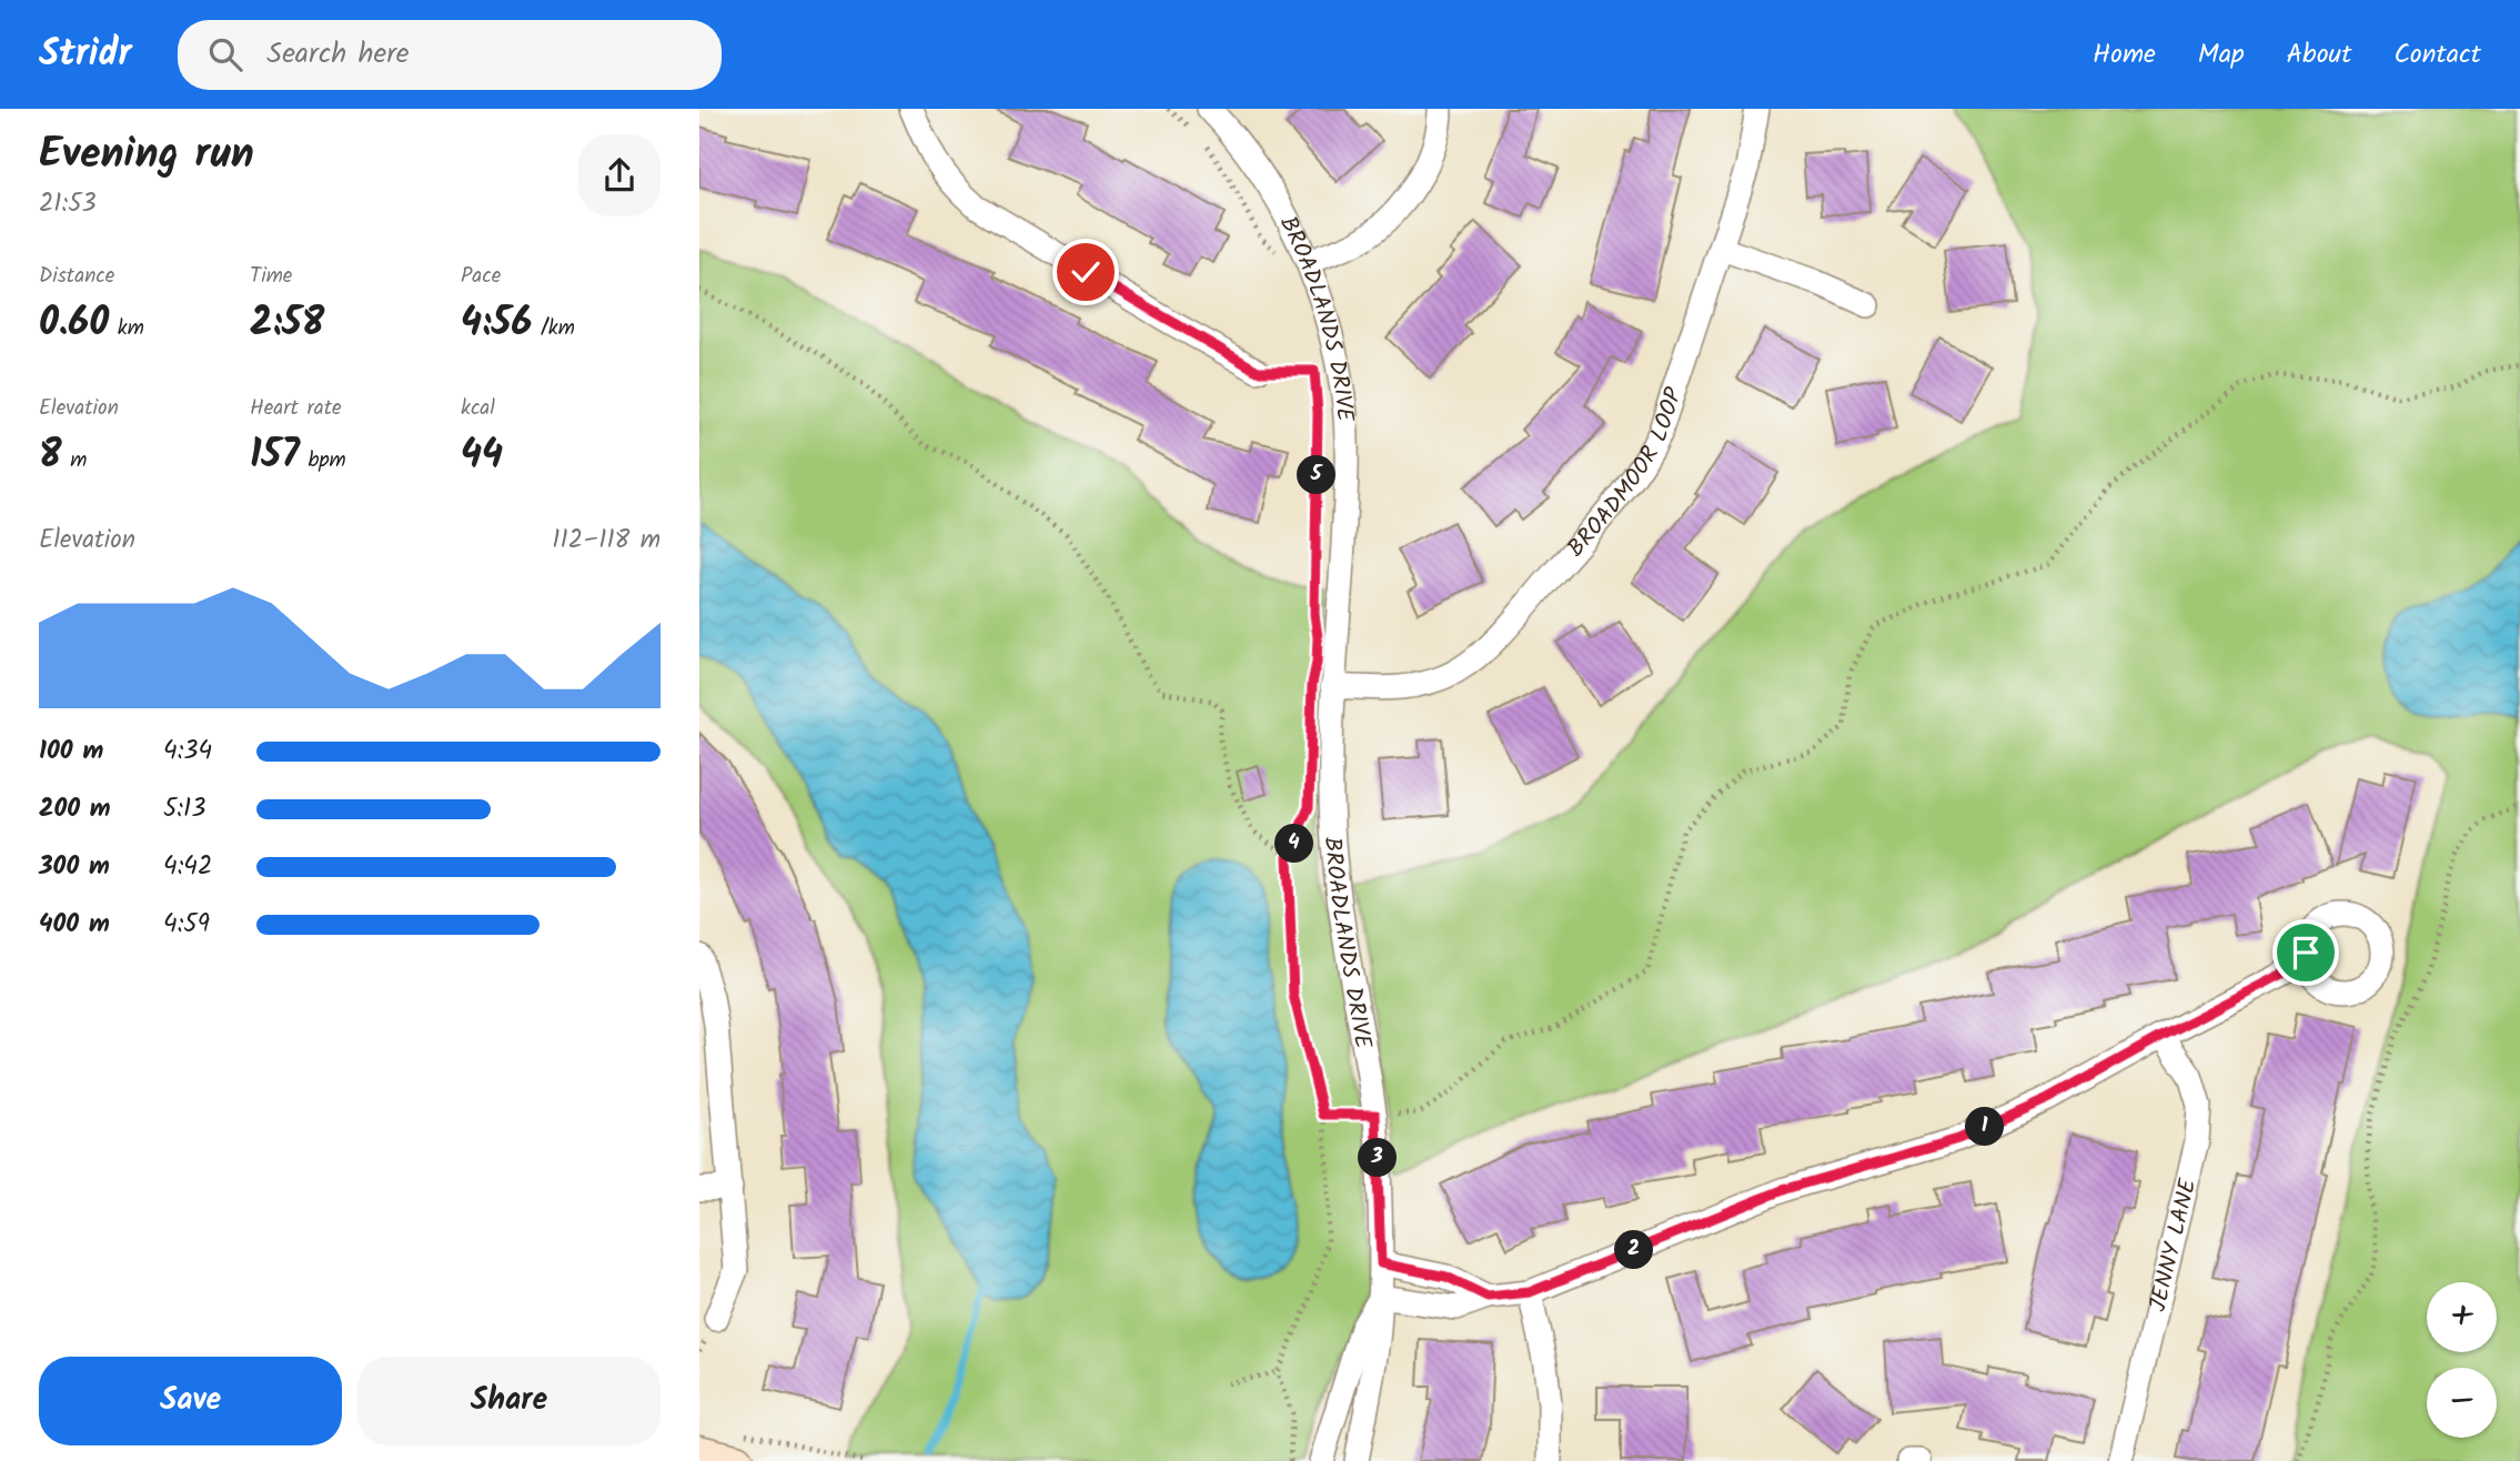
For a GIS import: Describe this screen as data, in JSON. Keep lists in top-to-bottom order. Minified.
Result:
{"streets":{"street":["BROADLANDS DRIVE","BROADMOOR LOOP","JENNY LANE"]},"crossings":[["BROADLANDS DRIVE","BROADMOOR LOOP"]],"page":{"header":"Stridr","search":"Search here","nav":["Home","Map","About","Contact"],"heading":["Evening run","21:53"],"stats":[["Distance","0.60 km"],["Time","2:58"],["Pace","4:56 /km"],["Elevation","8 m"],["Heart rate","157 bpm"],["kcal","44"]],"pins":["5","4","1","3","2"],"chart":["Elevation","112–118 m"],"list":[{"name":"100 m","note":"4:34"},{"name":"200 m","note":"5:13"},{"name":"300 m","note":"4:42"},{"name":"400 m","note":"4:59"}],"map_buttons":["+","−"],"buttons":["Save","Share"]}}
